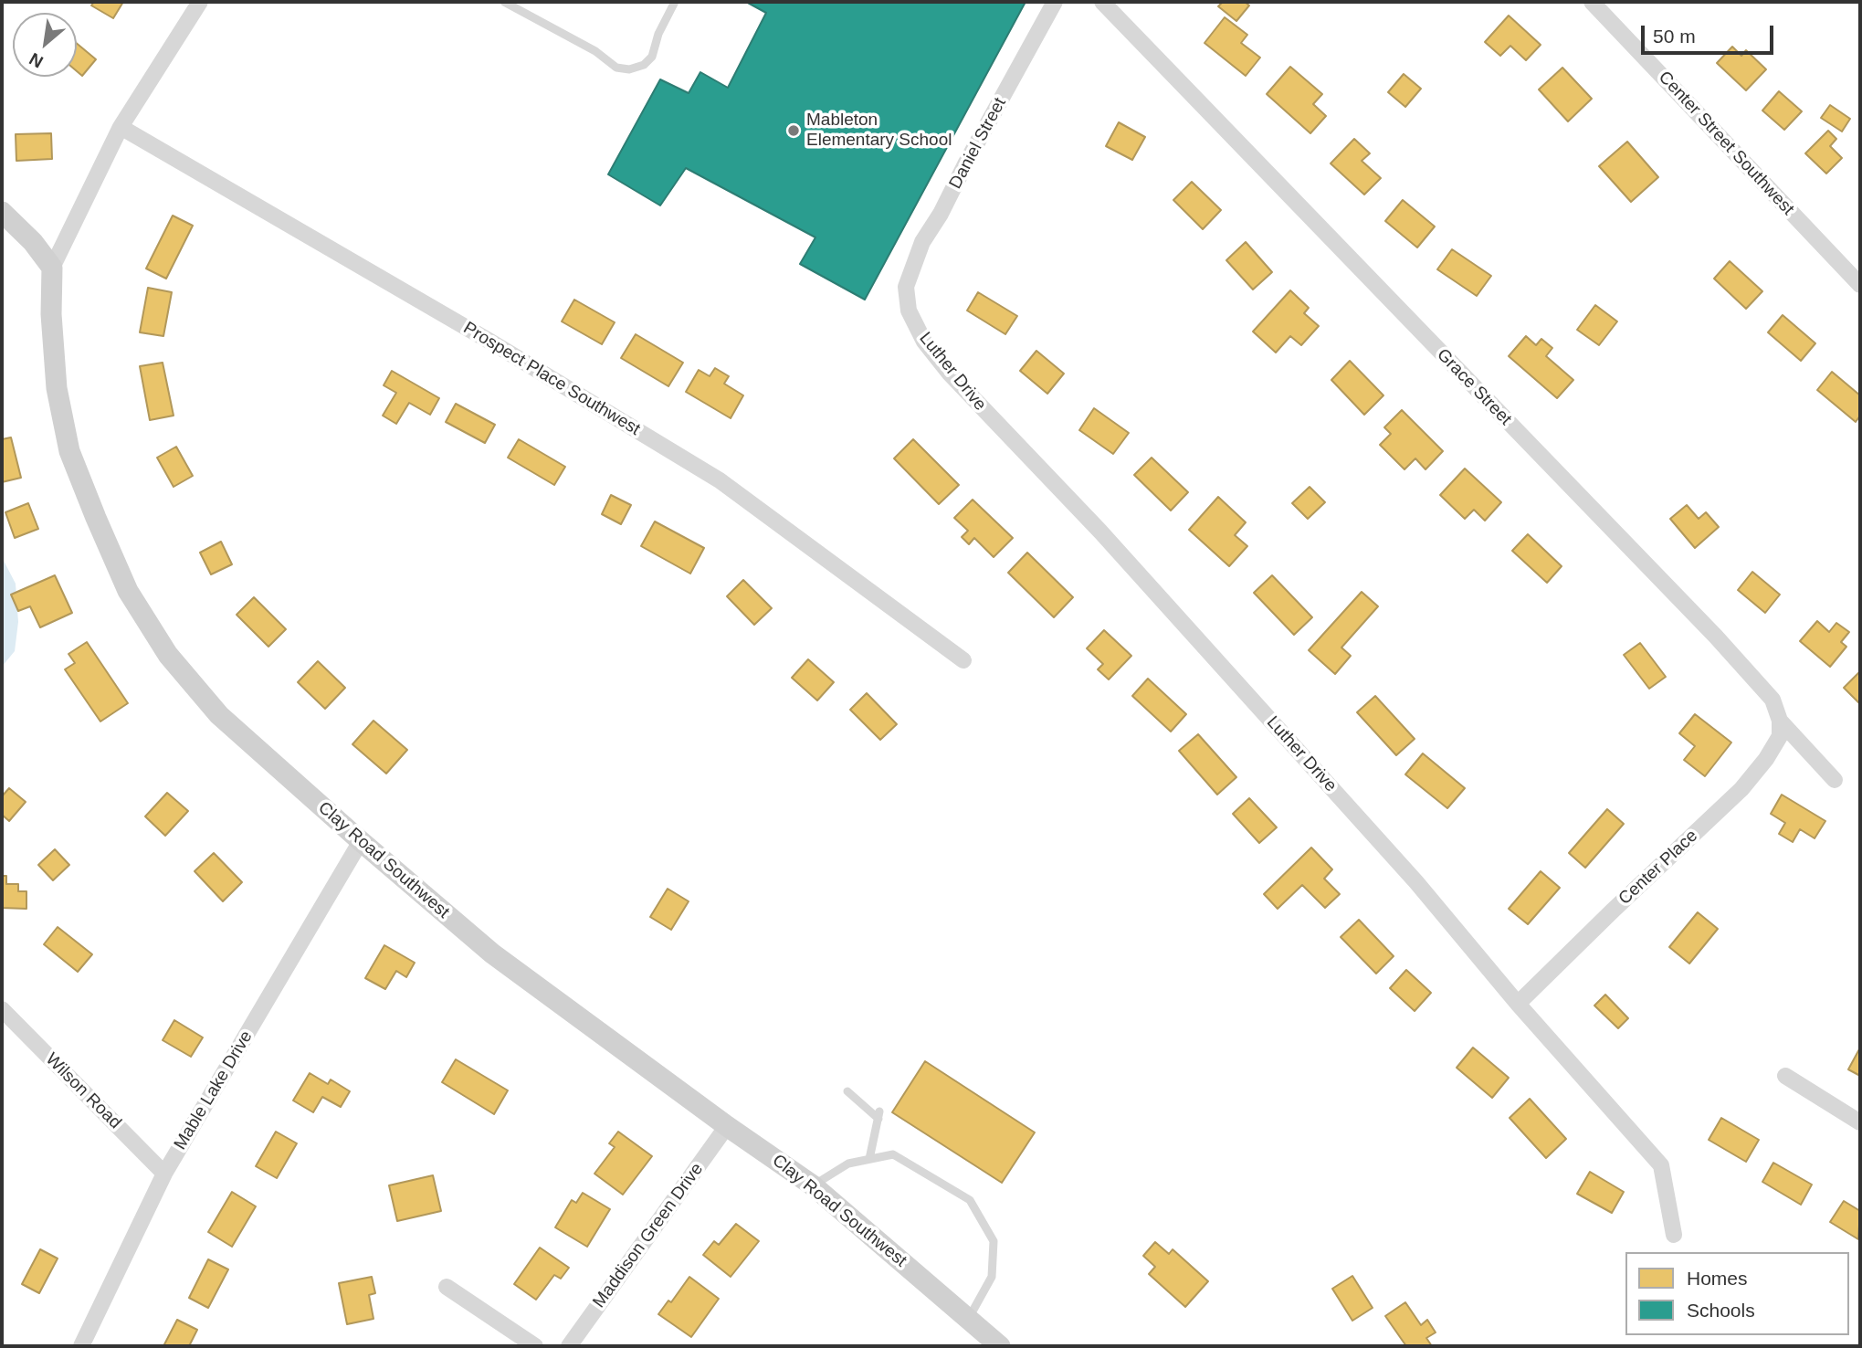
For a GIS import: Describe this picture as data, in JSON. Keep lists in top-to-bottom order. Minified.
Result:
{"streets":{"street":["Daniel Street","Center Street Southwest","Luther Drive","Prospect Place Southwest","Grace Street","Clay Road Southwest","Center Place","Mable Lake Drive","Wilson Road","Maddison Green Drive"]},"crossings":[["Daniel Street","Luther Drive"],["Luther Drive","Center Place"],["Grace Street","Center Place"],["Clay Road Southwest","Mable Lake Drive"],["Clay Road Southwest","Maddison Green Drive"],["Mable Lake Drive","Wilson Road"]],"places":["Mableton Elementary School"],"legend":["Homes","Schools"],"scale_bar":"50 m","north":"bottom left"}
